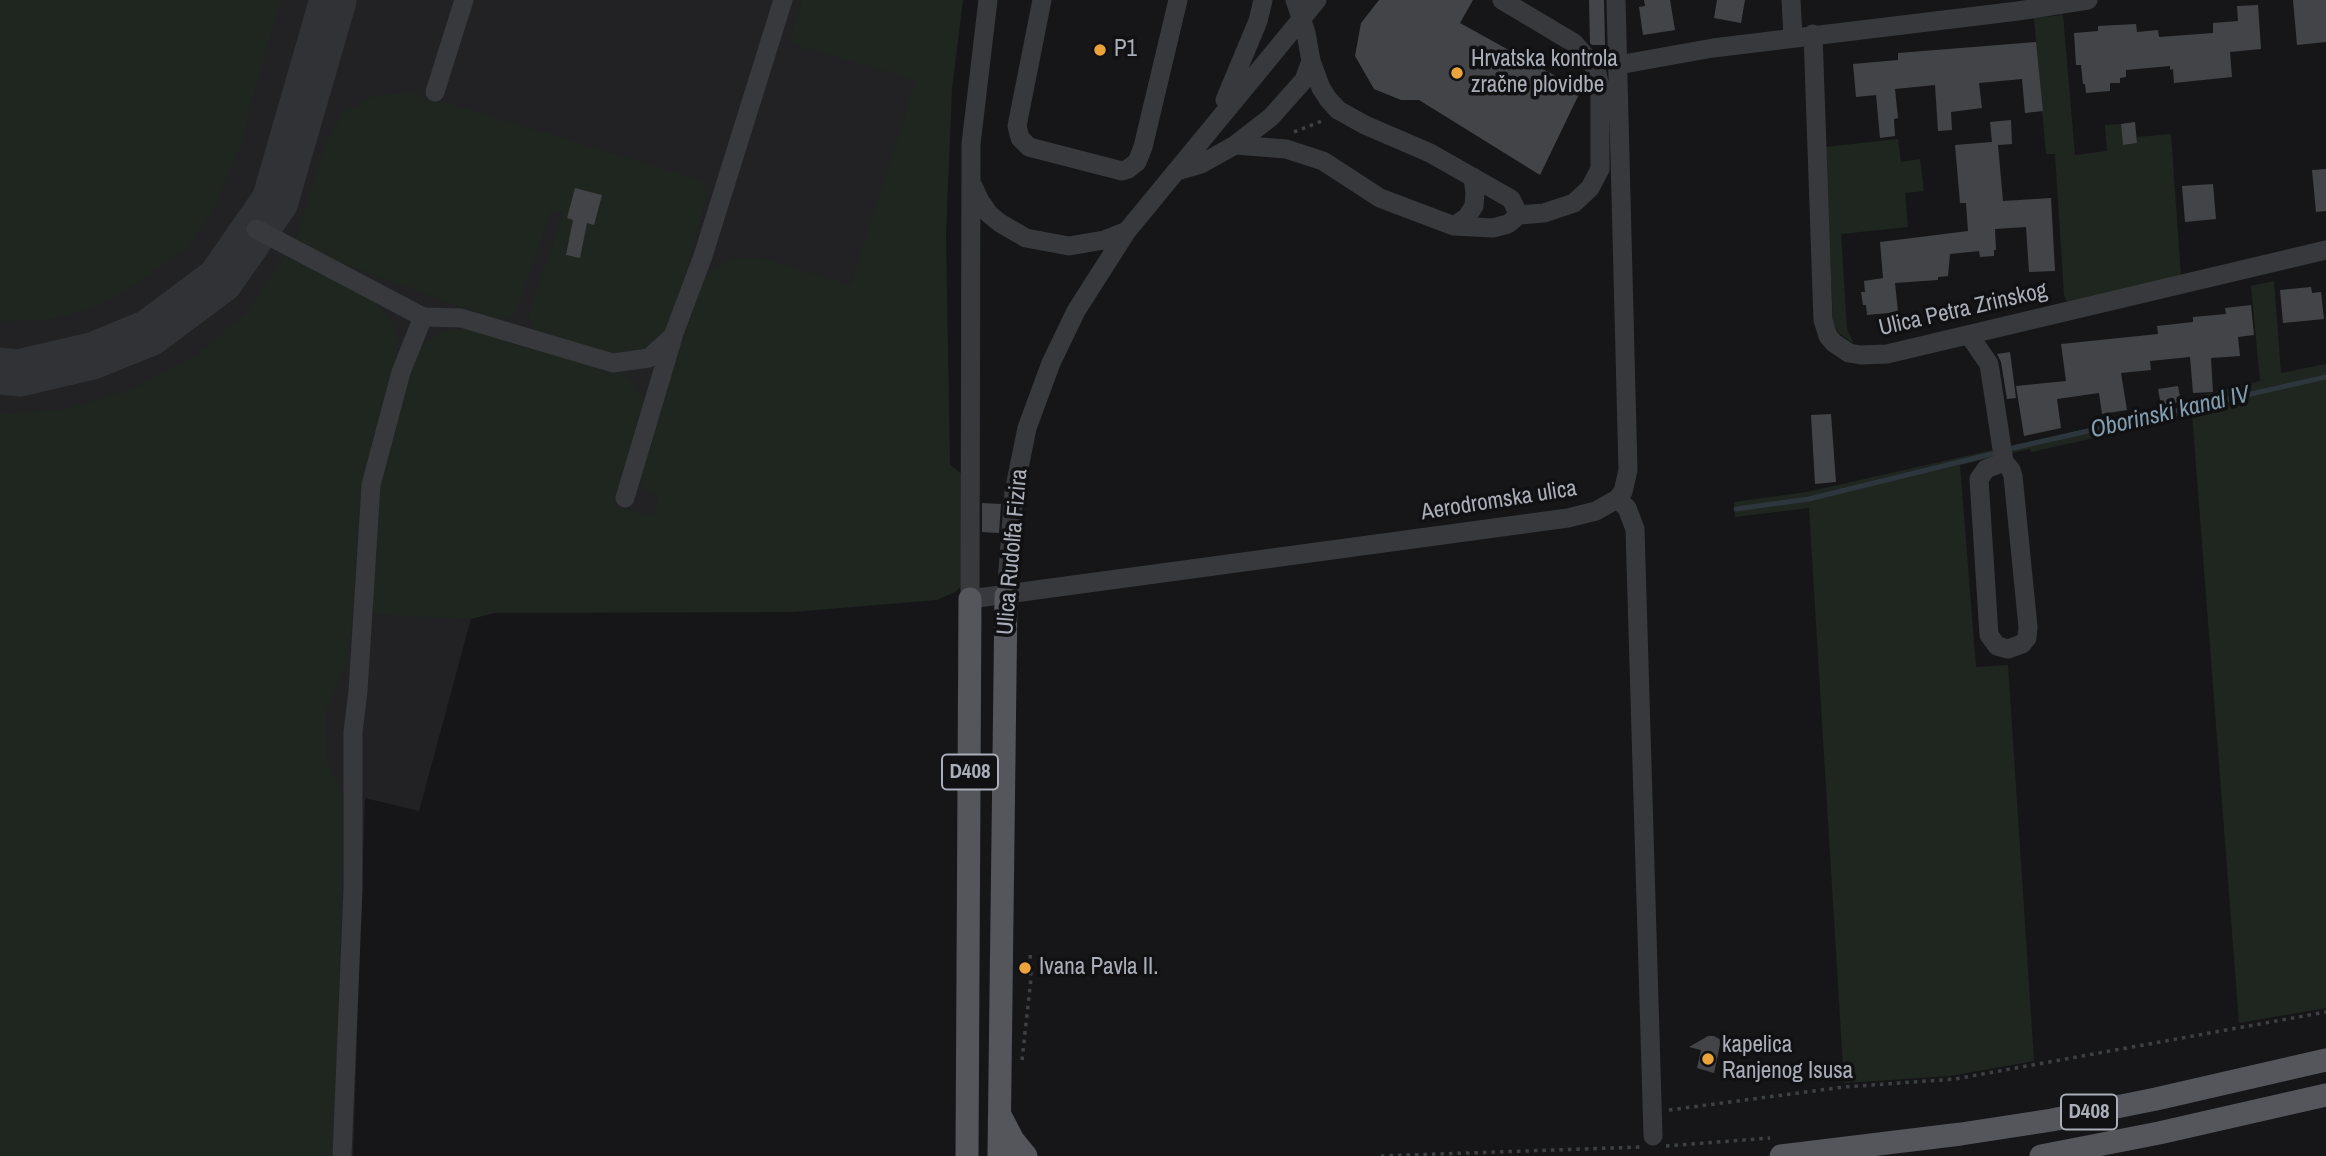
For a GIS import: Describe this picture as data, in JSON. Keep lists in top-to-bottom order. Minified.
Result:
{"streets":{"main road":["Ulica Rudolfa Fizira","D408"],"street":["Ulica Petra Zrinskog","Aerodromska ulica"]},"crossings":[["Aerodromska ulica","Ulica Rudolfa Fizira"]],"water":["Oborinski kanal IV"],"places":["P1","Hrvatska kontrola zračne plovidbe","Ivana Pavla II.","kapelica Ranjenog Isusa"]}
